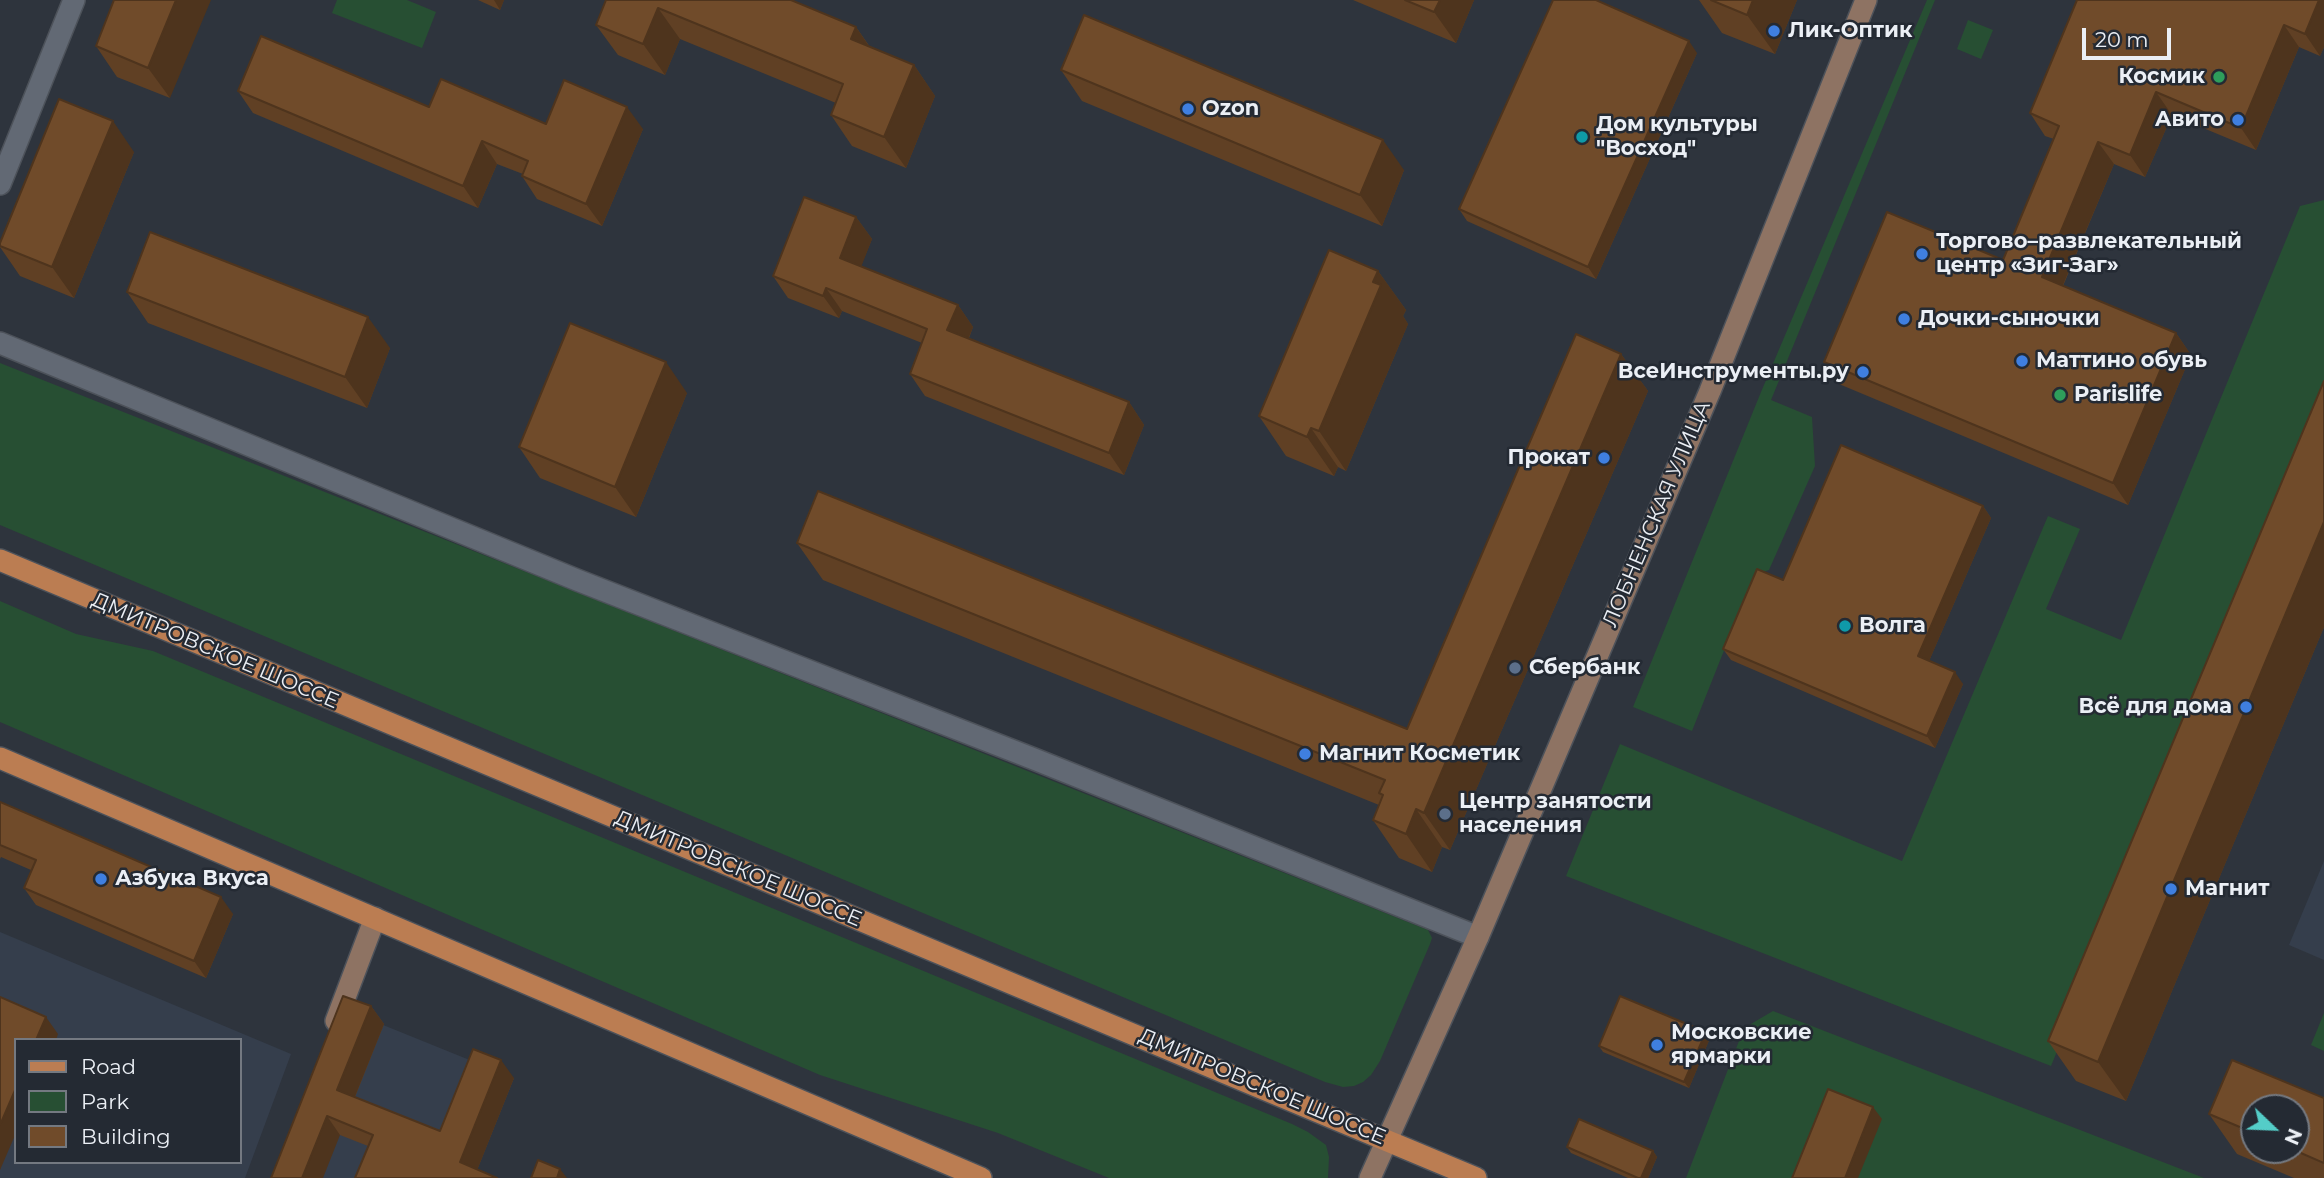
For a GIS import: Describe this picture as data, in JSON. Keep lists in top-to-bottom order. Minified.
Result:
{"streets":{"main road":["ДМИТРОВСКОЕ ШОССЕ"],"street":["ЛОБНЕНСКАЯ УЛИЦА"]},"crossings":[["ЛОБНЕНСКАЯ УЛИЦА","ДМИТРОВСКОЕ ШОССЕ"]],"places":["Лик-Оптик","Космик","Ozon","Авито","Дом культуры \"Восход\"","Торгово–развлекательный центр «Зиг-Заг»","Дочки-сыночки","Маттино обувь","ВсеИнструменты.ру","Parislife","Прокат","Волга","Сбербанк","Всё для дома","Магнит Косметик","Центр занятости населения","Азбука Вкуса","Магнит","Московские ярмарки"],"legend":["Road","Park","Building"],"scale_bar":"20 m","north":"bottom right"}
